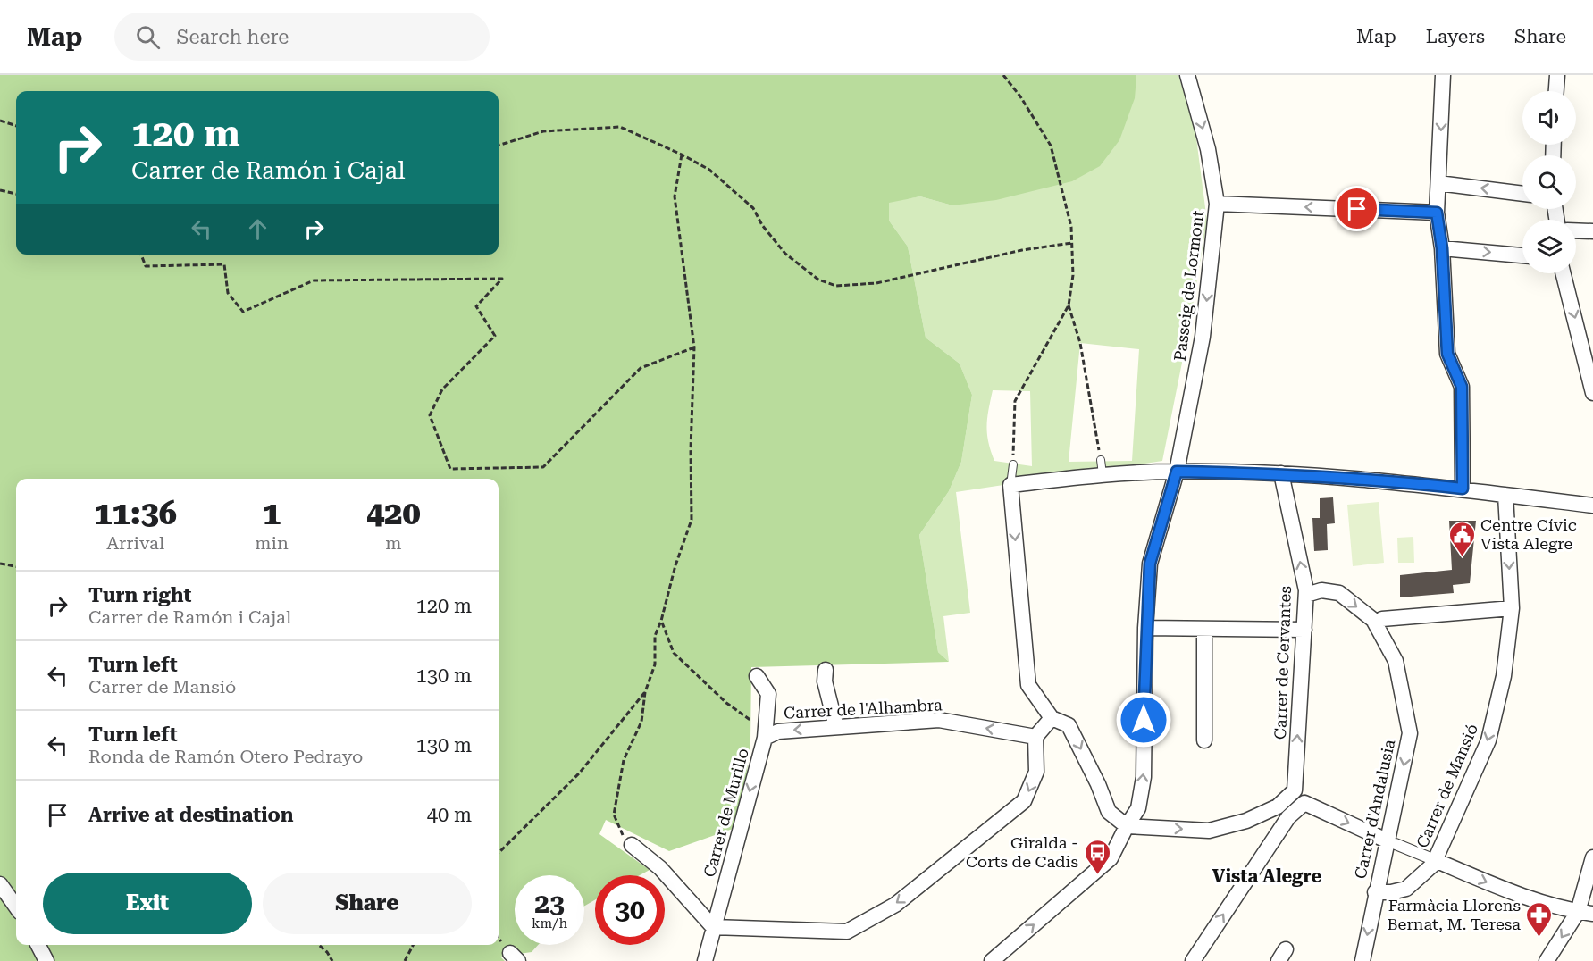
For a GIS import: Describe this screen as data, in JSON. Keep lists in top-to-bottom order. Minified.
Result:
{"streets":{"street":["Passeig de Lormont","Carrer de Cervantes","Carrer de l'Alhambra","Carrer de Mansió","Carrer d'Andalusia","Carrer de Murillo"]},"crossings":[["Passeig de Lormont","Carrer de Cervantes"],["Carrer de Cervantes","Carrer d'Andalusia"],["Carrer de l'Alhambra","Carrer de Murillo"],["Carrer de Mansió","Carrer d'Andalusia"]],"one_way":["Carrer de l'Alhambra","Carrer de Mansió","Carrer d'Andalusia","Carrer de Murillo"],"districts":["Vista Alegre"],"places":{"public building":["Centre Cívic Vista Alegre"],"bus stop":["Giralda - Corts de Cadis"],"pharmacy":["Farmàcia Llorens Bernat, M. Teresa"]},"page":{"header":"Map","search":"Search here","nav":["Map","Layers","Share"],"turn":["120 m","Carrer de Ramón i Cajal"],"eta":["11:36","Arrival","1","min","420","m"],"list":[{"name":"Turn right","note":"Carrer de Ramón i Cajal","value":"120 m"},{"name":"Turn left","note":"Carrer de Mansió","value":"130 m"},{"name":"Turn left","note":"Ronda de Ramón Otero Pedrayo","value":"130 m"},{"name":"Arrive at destination","value":"40 m"}],"buttons":["Exit","Share"],"speed":"23 km/h","limit":"30"}}
